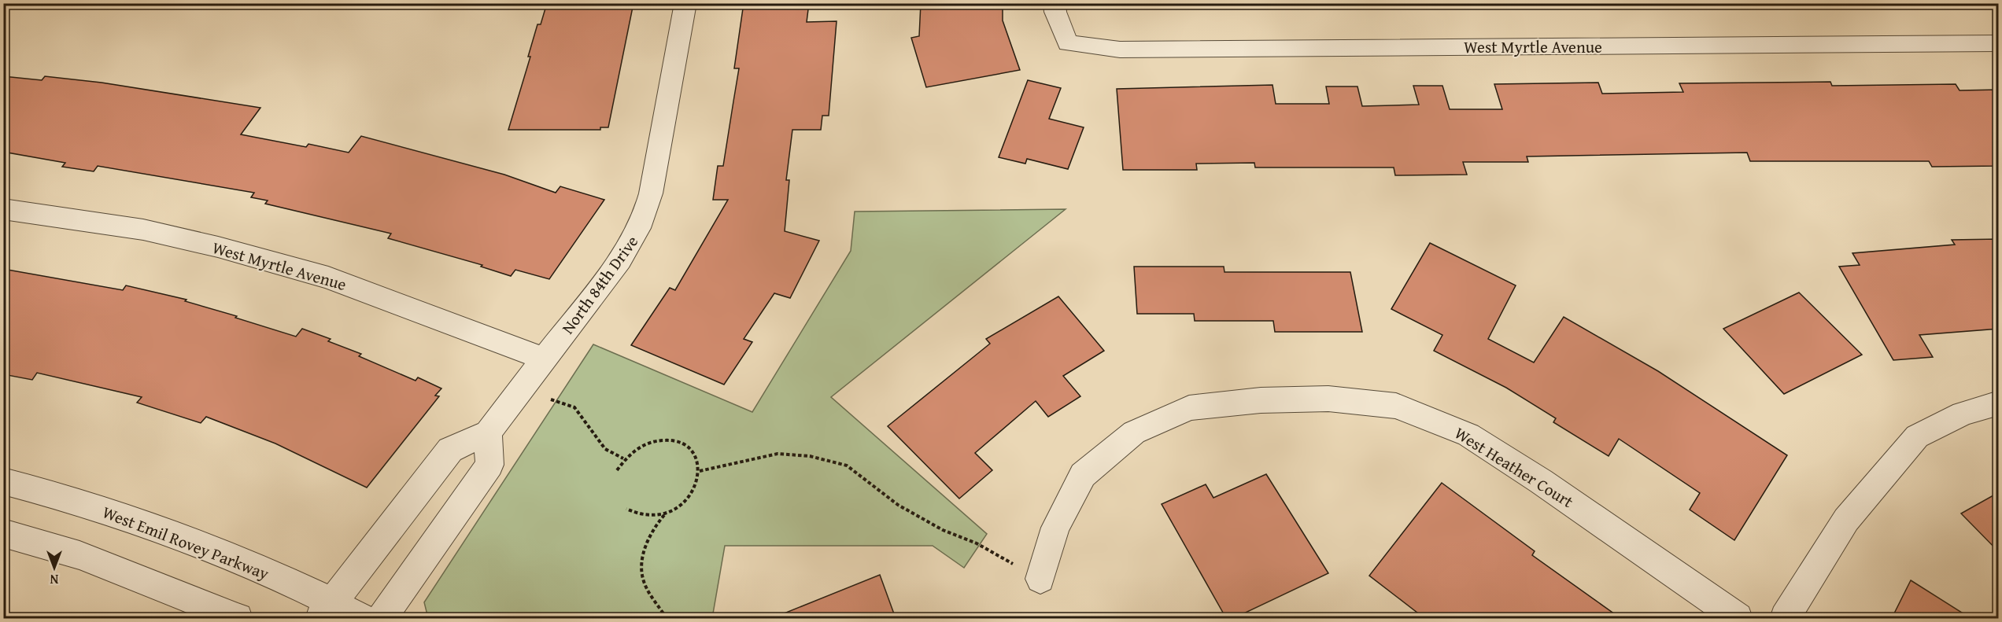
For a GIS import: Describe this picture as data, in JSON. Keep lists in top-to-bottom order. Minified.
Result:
{"streets":{"street":["West Myrtle Avenue","North 84th Drive","West Heather Court","West Emil Rovey Parkway"]},"crossings":[["West Myrtle Avenue","North 84th Drive"],["North 84th Drive","West Emil Rovey Parkway"]],"north":"bottom"}
